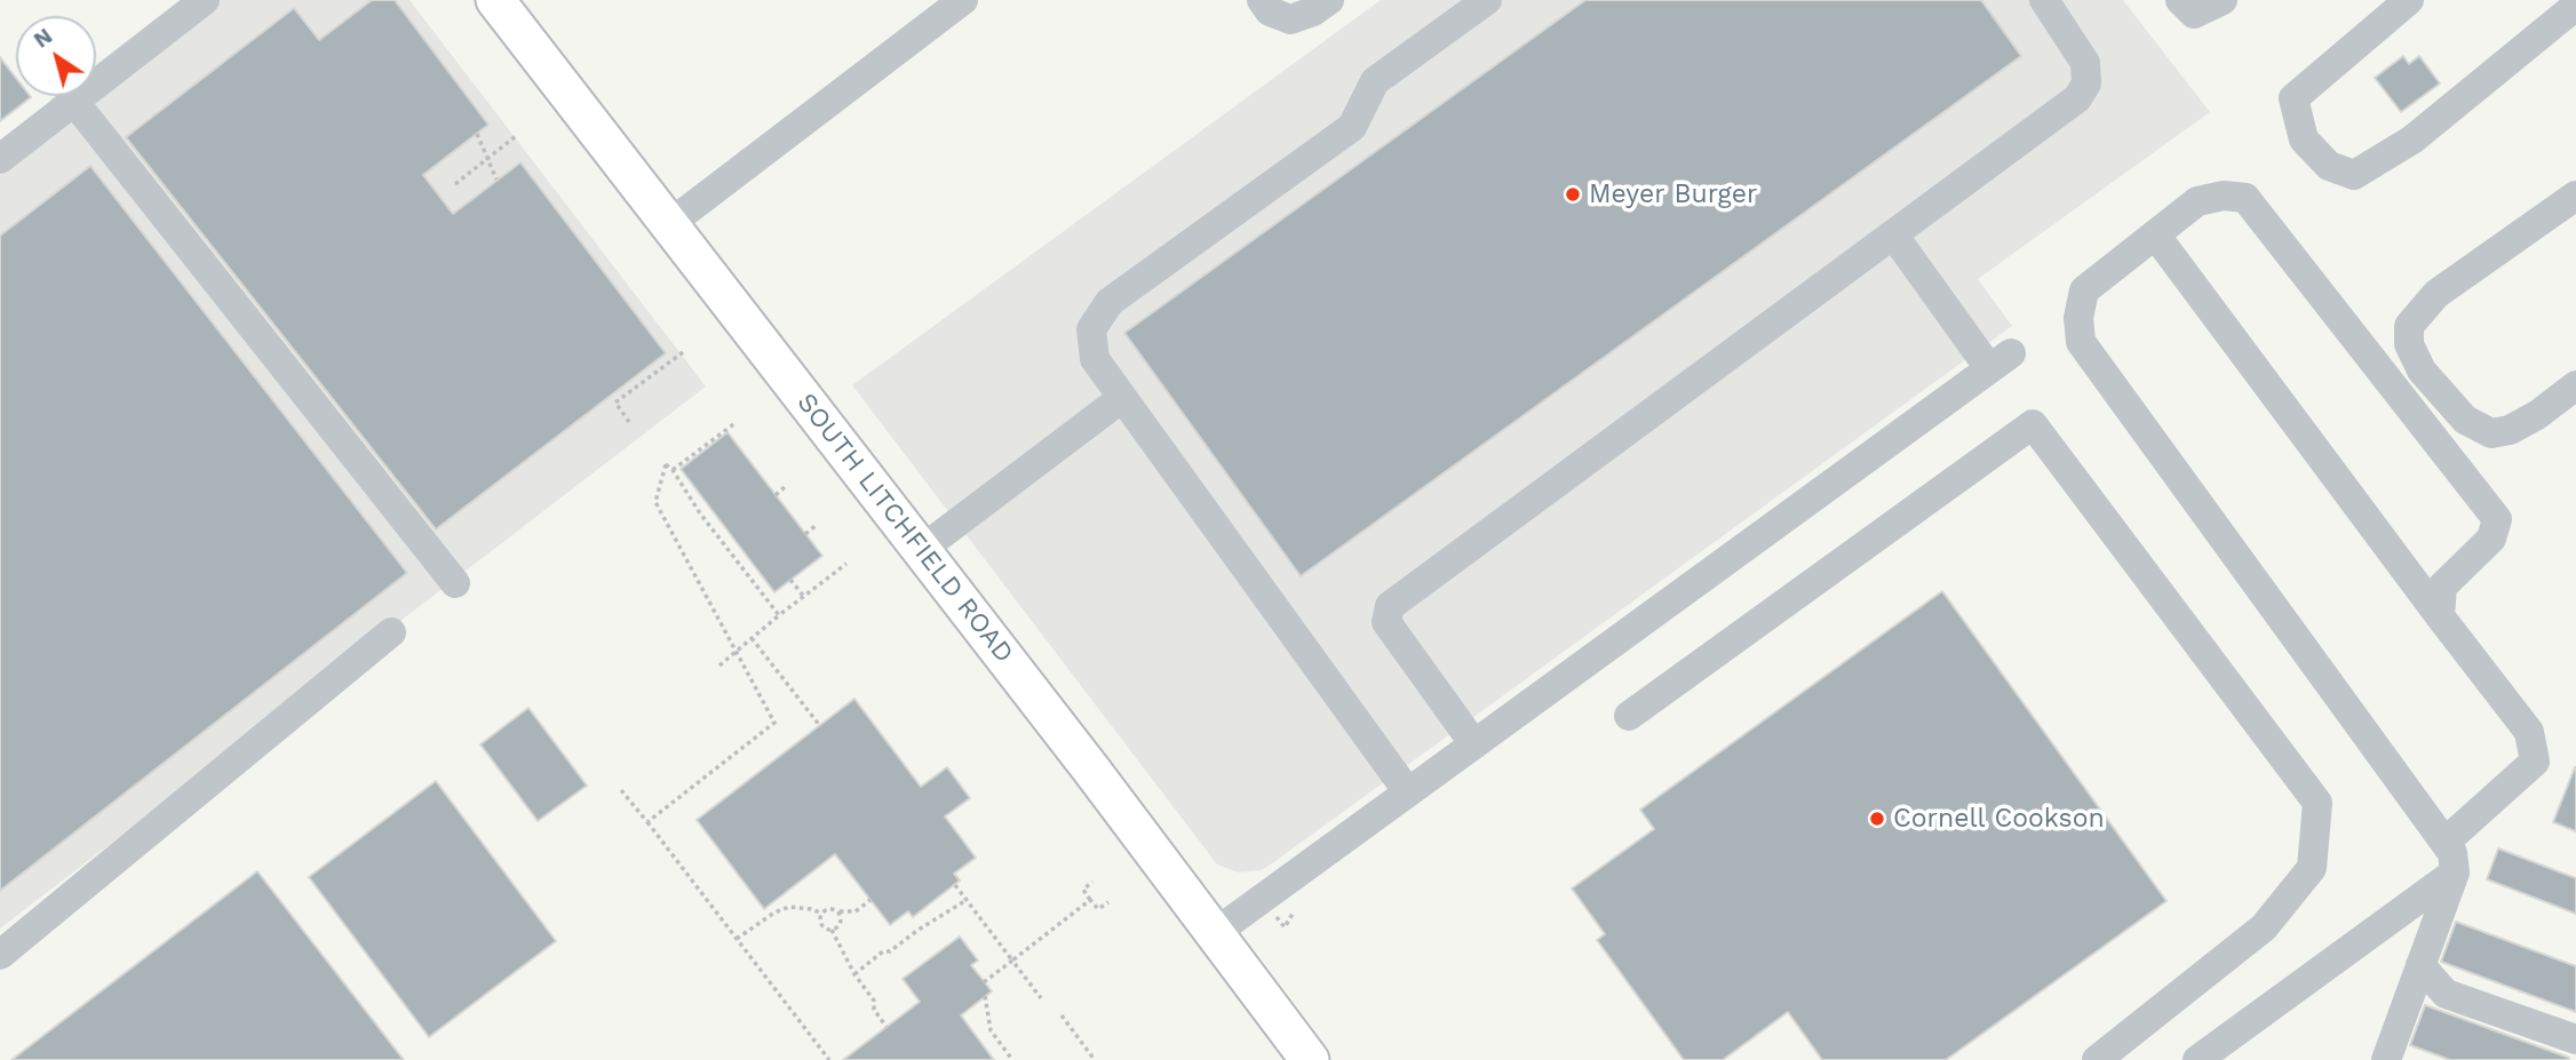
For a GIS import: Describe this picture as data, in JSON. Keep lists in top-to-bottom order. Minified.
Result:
{"streets":{"main road":["SOUTH LITCHFIELD ROAD"]},"places":["Meyer Burger","Cornell Cookson"],"north":"top left"}
